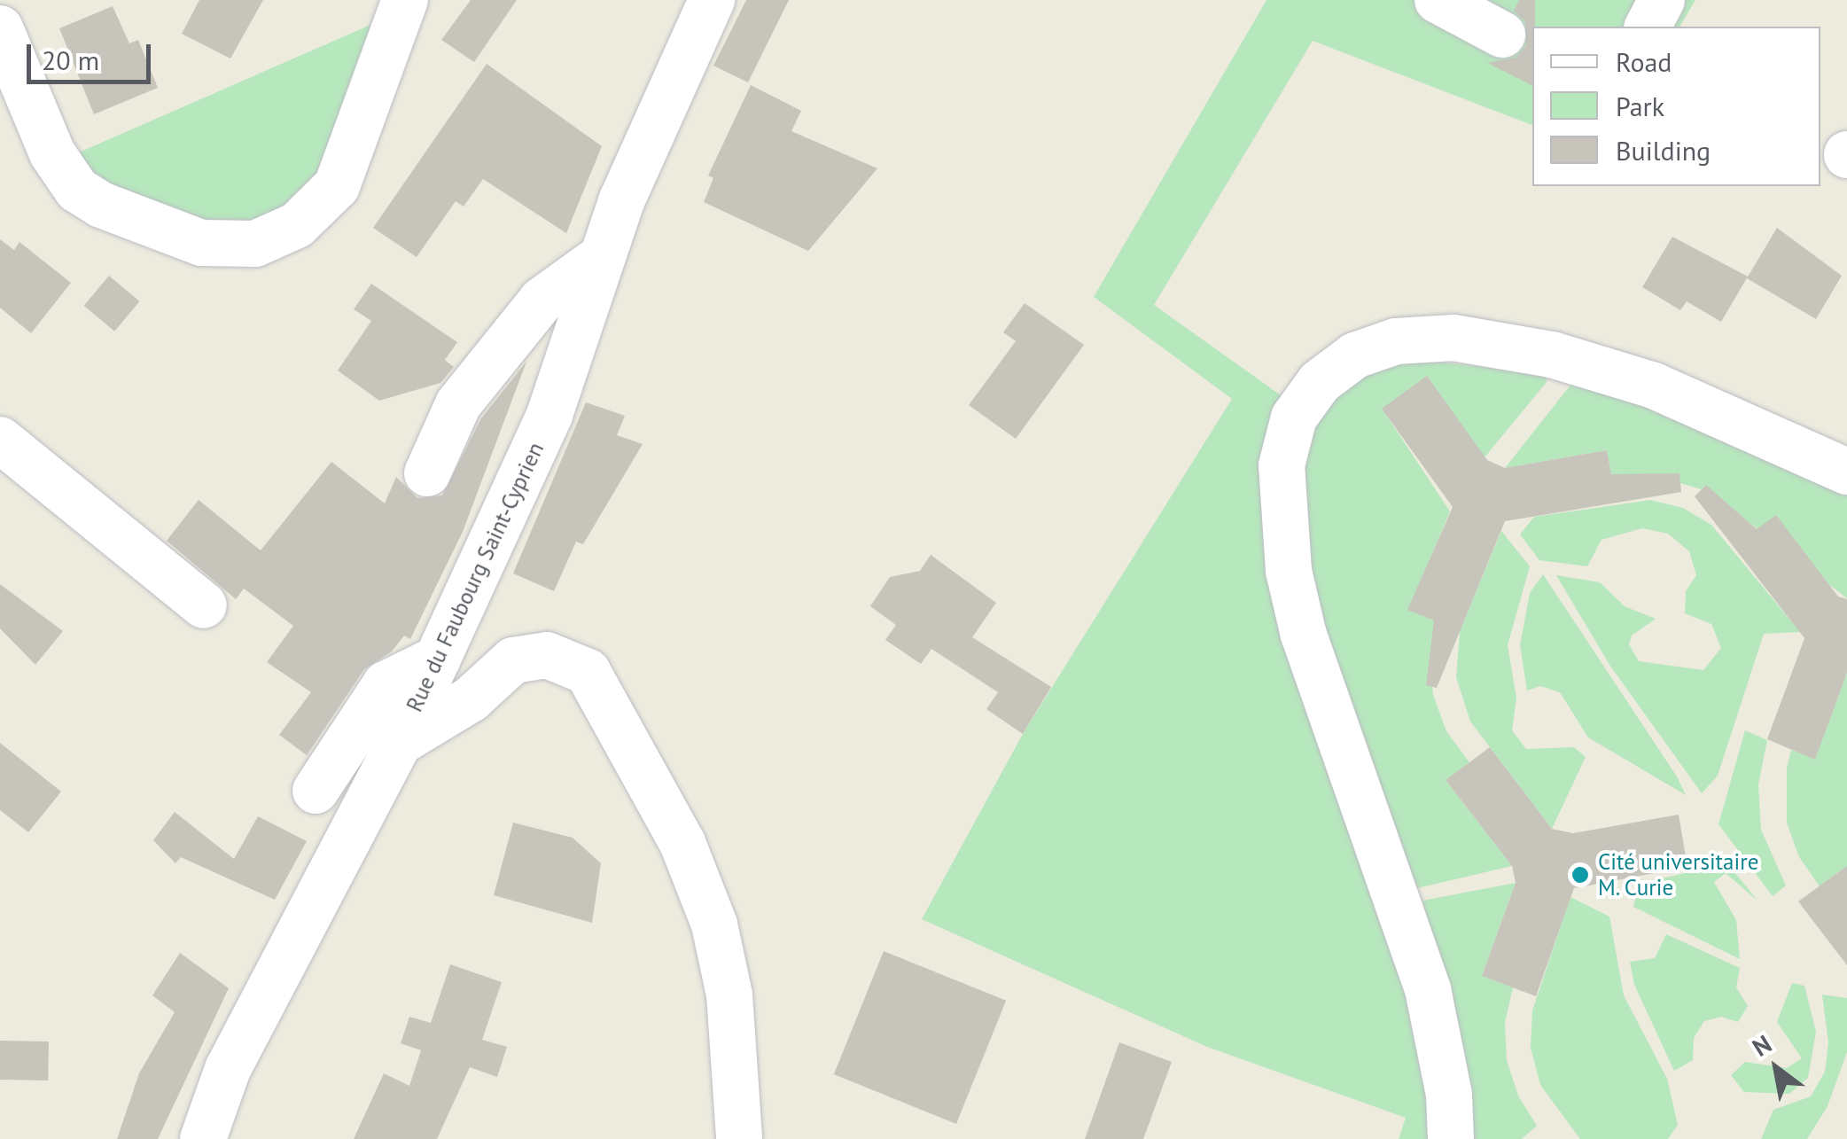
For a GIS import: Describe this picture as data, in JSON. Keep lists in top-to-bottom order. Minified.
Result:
{"streets":{"street":["Rue du Faubourg Saint-Cyprien"]},"places":["Cité universitaire M. Curie"],"legend":["Road","Park","Building"],"scale_bar":"20 m","north":"top left"}
